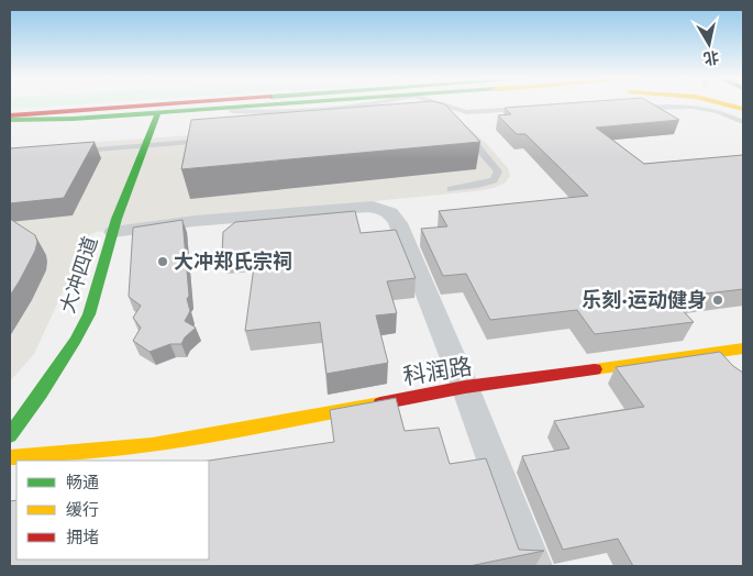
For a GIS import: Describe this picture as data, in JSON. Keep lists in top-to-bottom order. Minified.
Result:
{"streets":{"main road":["大冲四道","科润路"]},"places":["大冲郑氏宗祠","乐刻·运动健身"],"legend":["畅通","缓行","拥堵"],"north":"bottom"}
